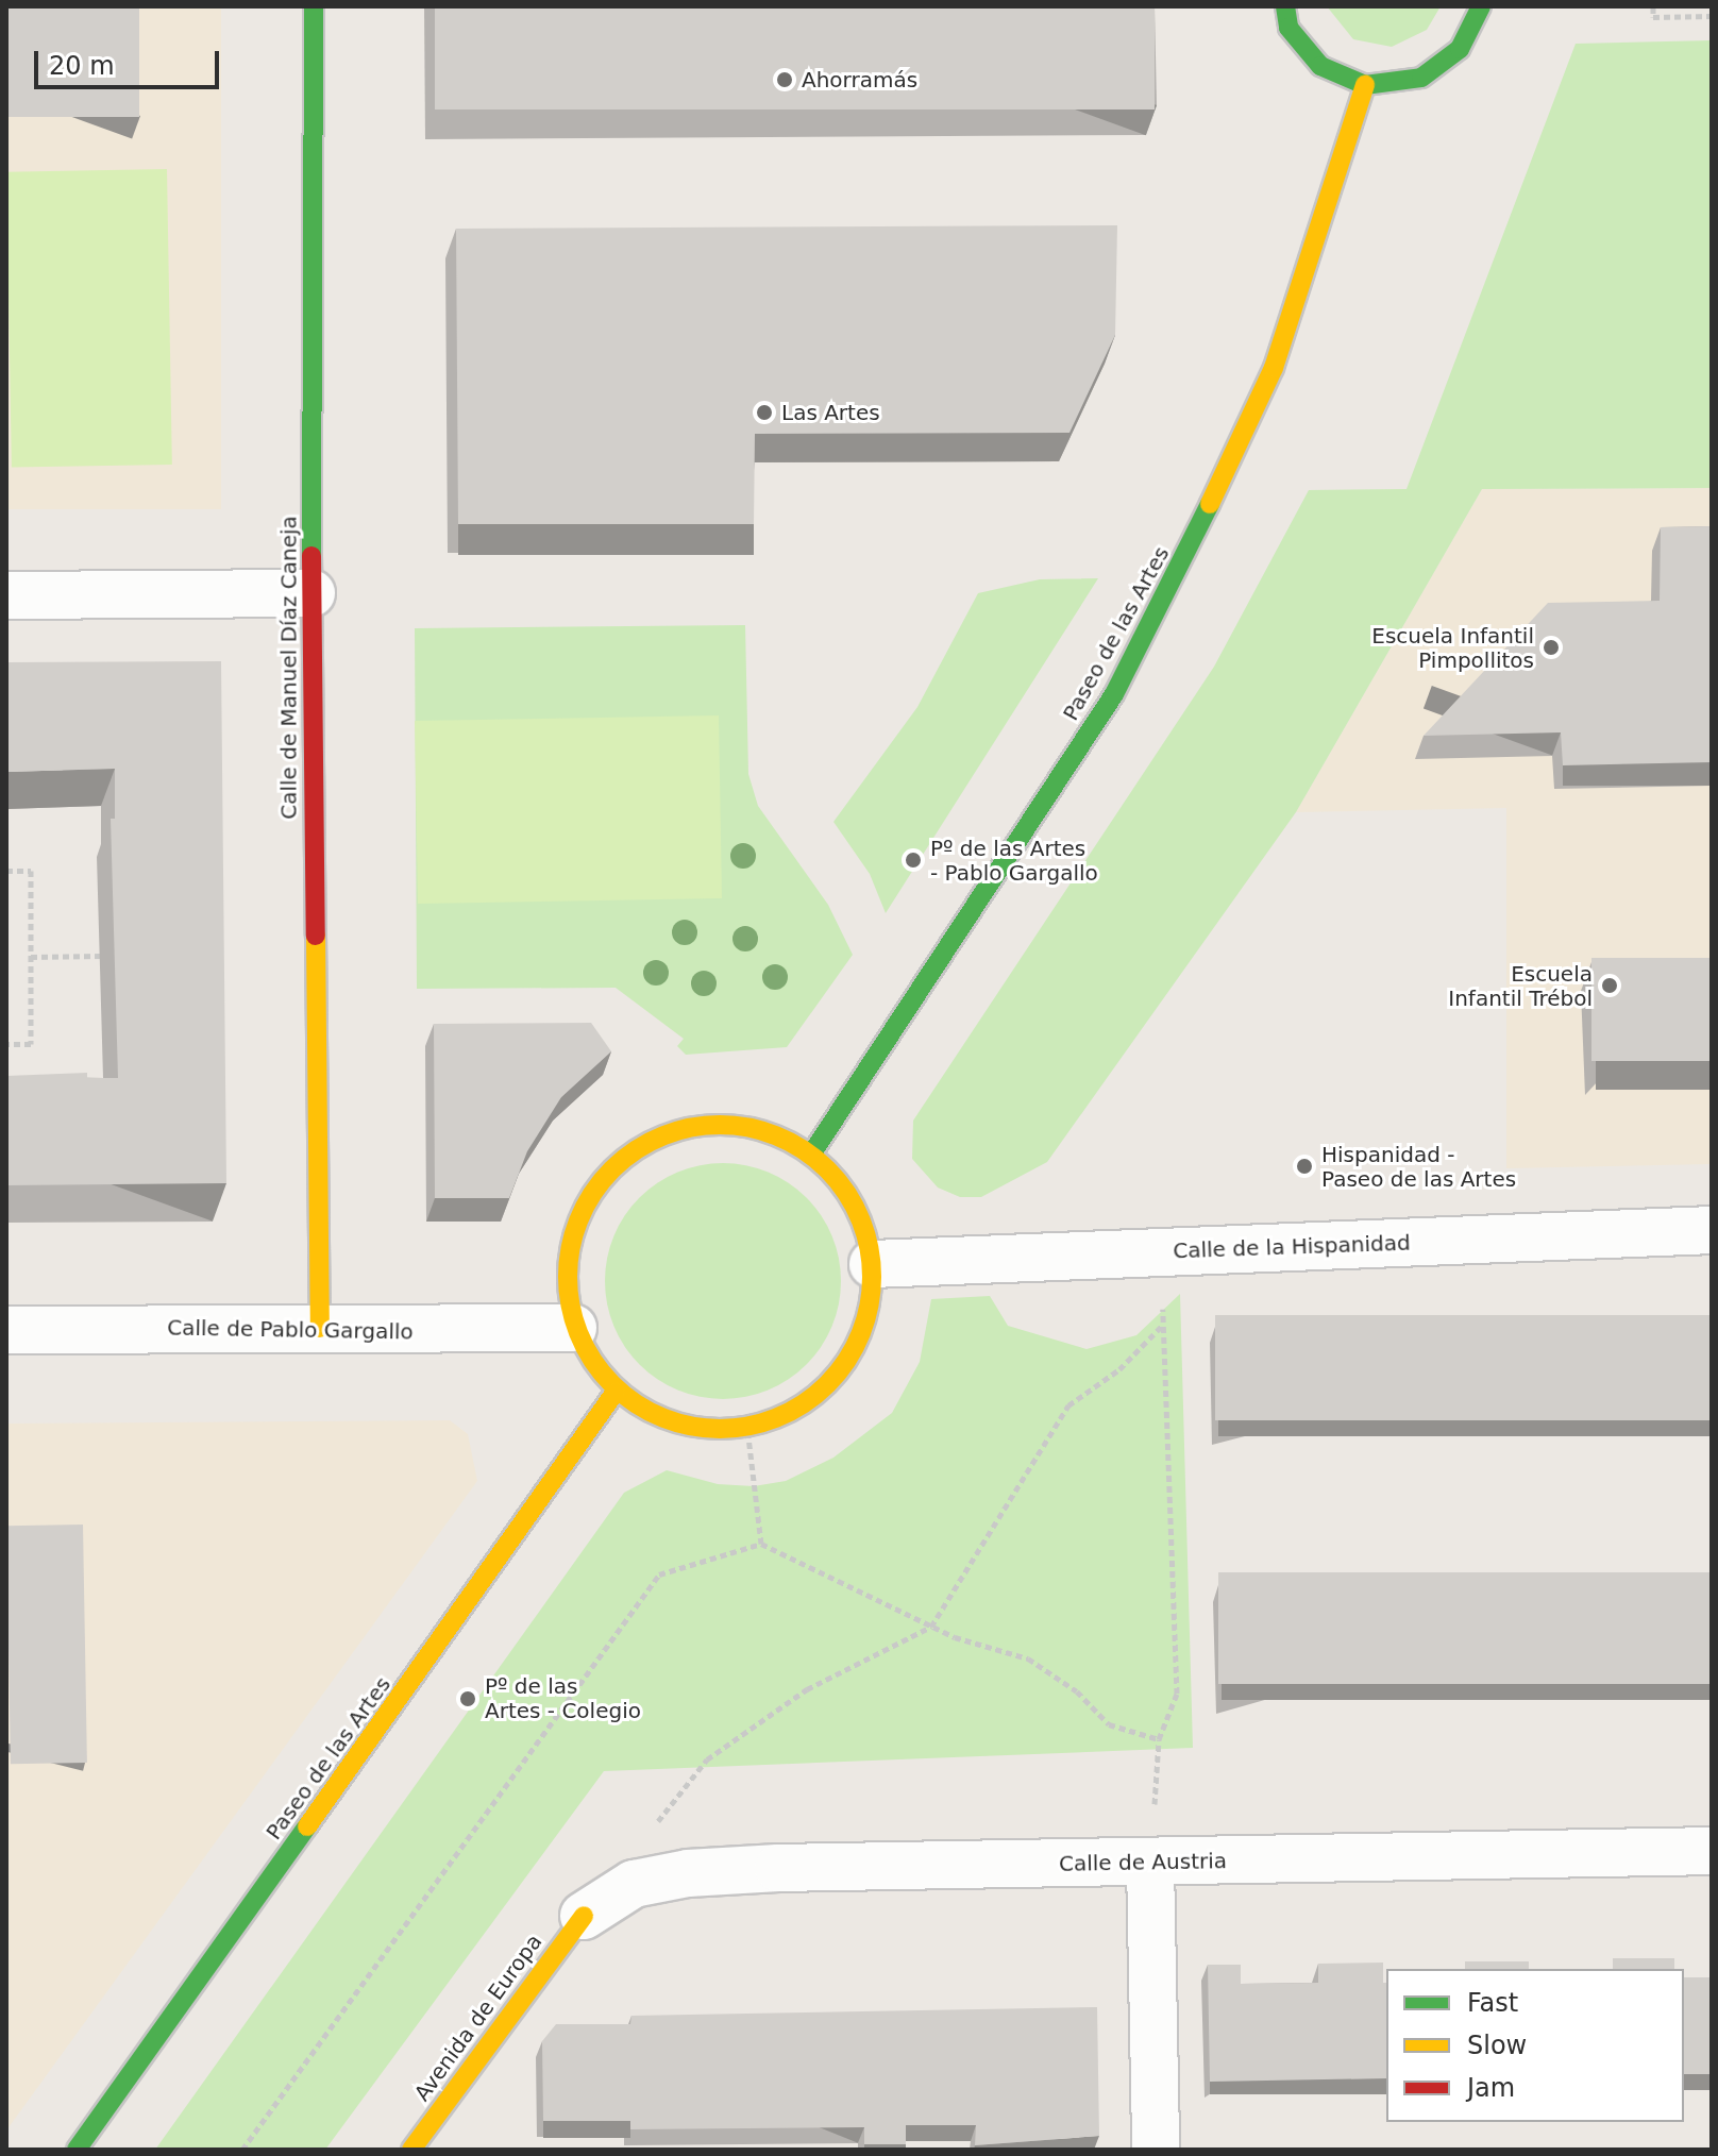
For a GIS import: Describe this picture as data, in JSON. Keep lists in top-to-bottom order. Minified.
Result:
{"streets":{"main road":["Paseo de las Artes","Calle de Manuel Díaz Caneja","Avenida de Europa"],"street":["Calle de la Hispanidad","Calle de Pablo Gargallo","Calle de Austria"]},"crossings":[["Calle de Manuel Díaz Caneja","Calle de Pablo Gargallo"],["Calle de Austria","Avenida de Europa"]],"places":["Ahorramás","Las Artes","Escuela Infantil Pimpollitos","Pº de las Artes - Pablo Gargallo","Escuela Infantil Trébol","Hispanidad - Paseo de las Artes","Pº de las Artes - Colegio"],"legend":["Fast","Slow","Jam"],"scale_bar":"20 m"}
